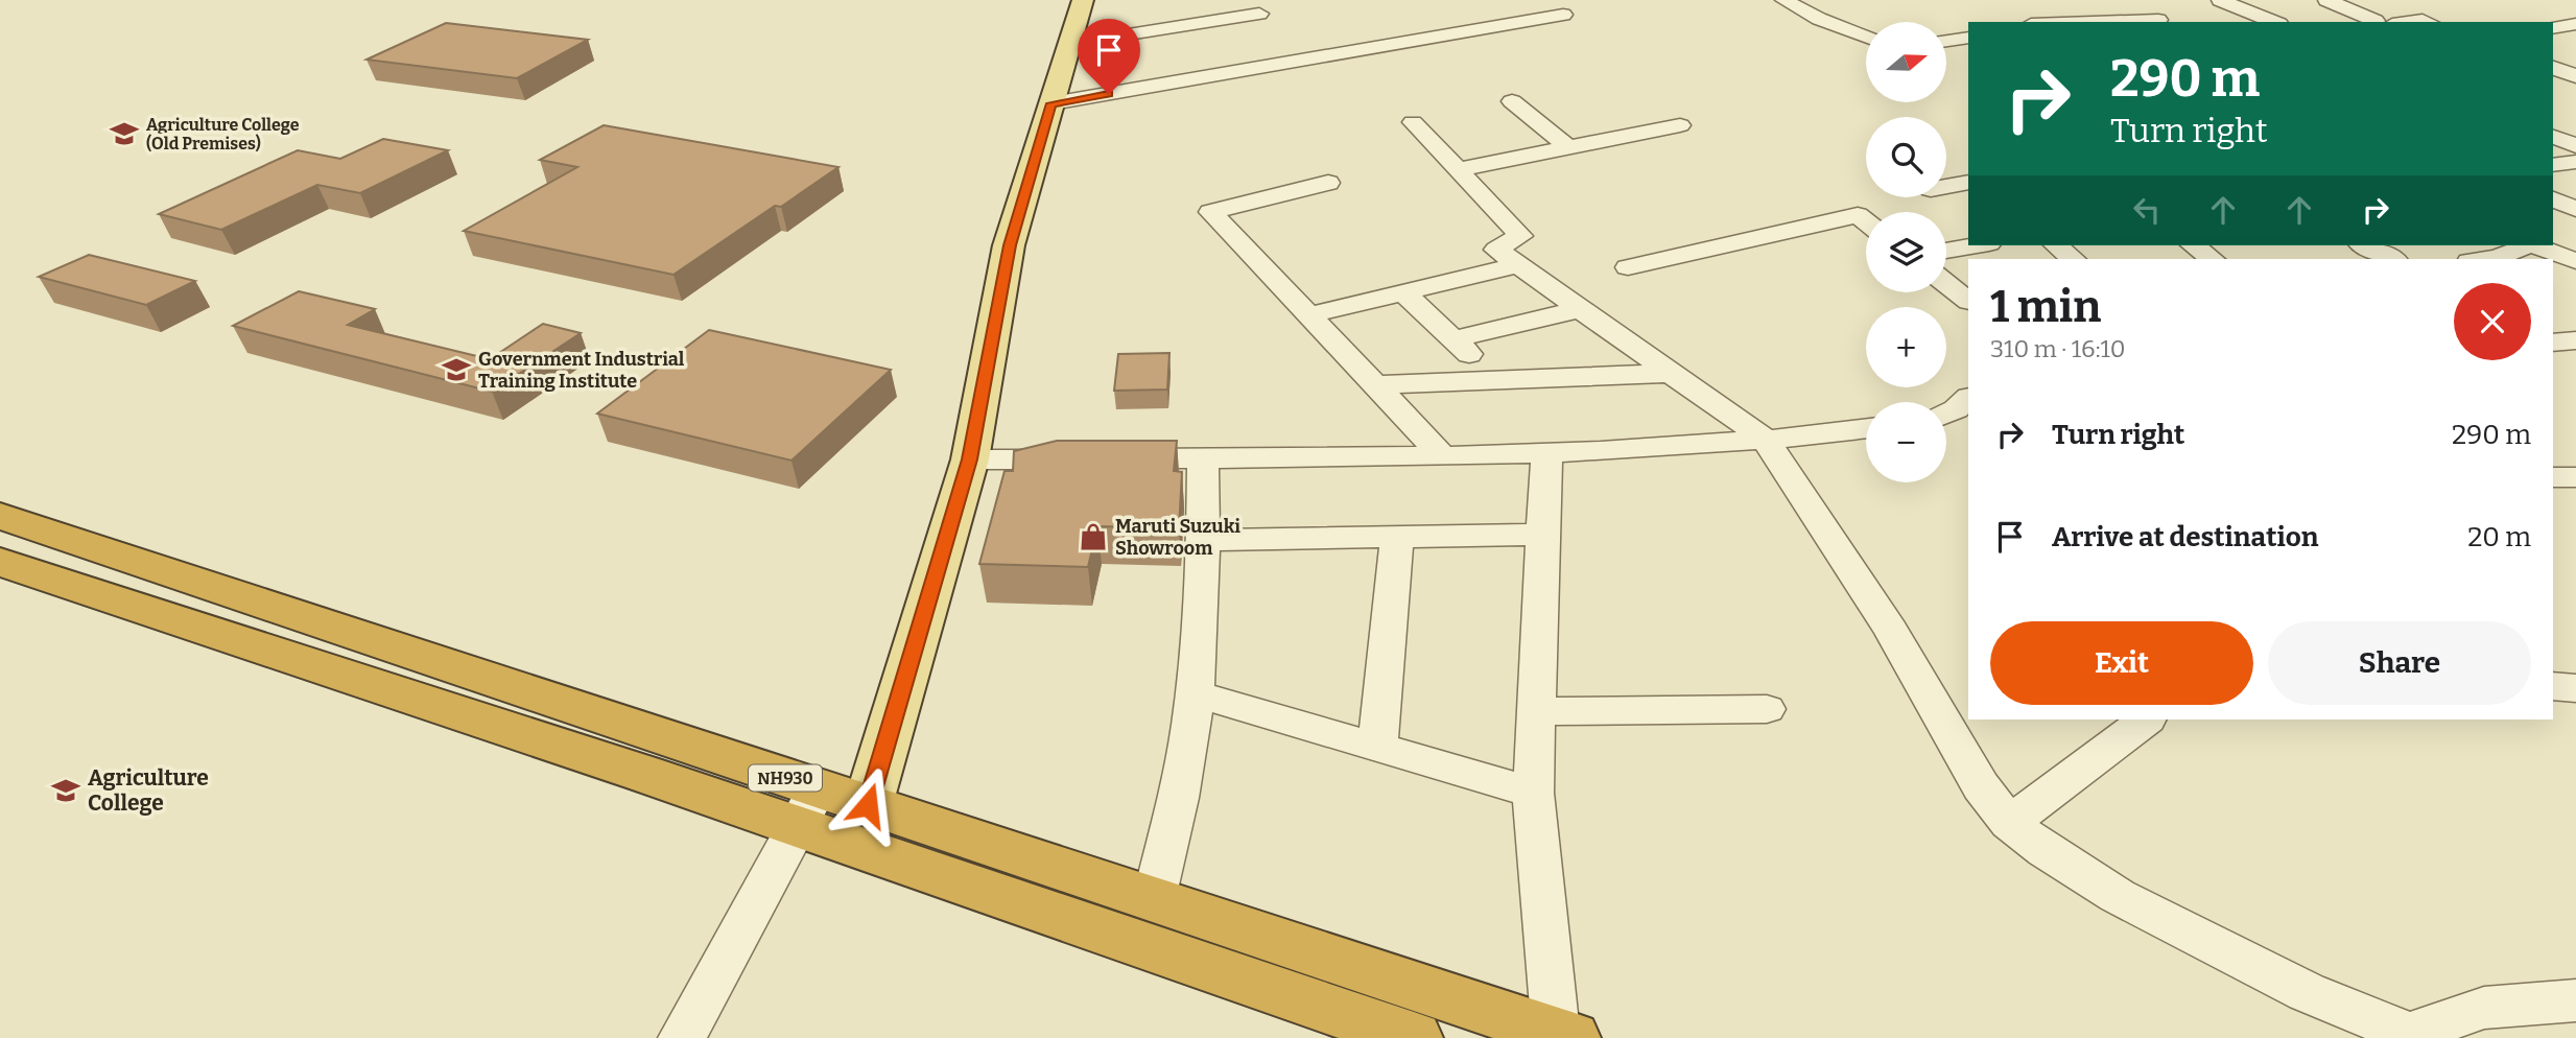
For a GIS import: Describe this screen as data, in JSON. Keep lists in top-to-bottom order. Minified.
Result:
{"streets":{"highway":["NH930"]},"places":{"school or university":["Agriculture College (Old Premises)","Government Industrial Training Institute","Agriculture College"],"shop":["Maruti Suzuki Showroom"]},"north":"right","page":{"map_buttons":["+","−"],"turn":["290 m","Turn right"],"heading":["1 min","310 m · 16:10"],"list":[{"name":"Turn right","value":"290 m"},{"name":"Arrive at destination","value":"20 m"}],"buttons":["Exit","Share"]}}
